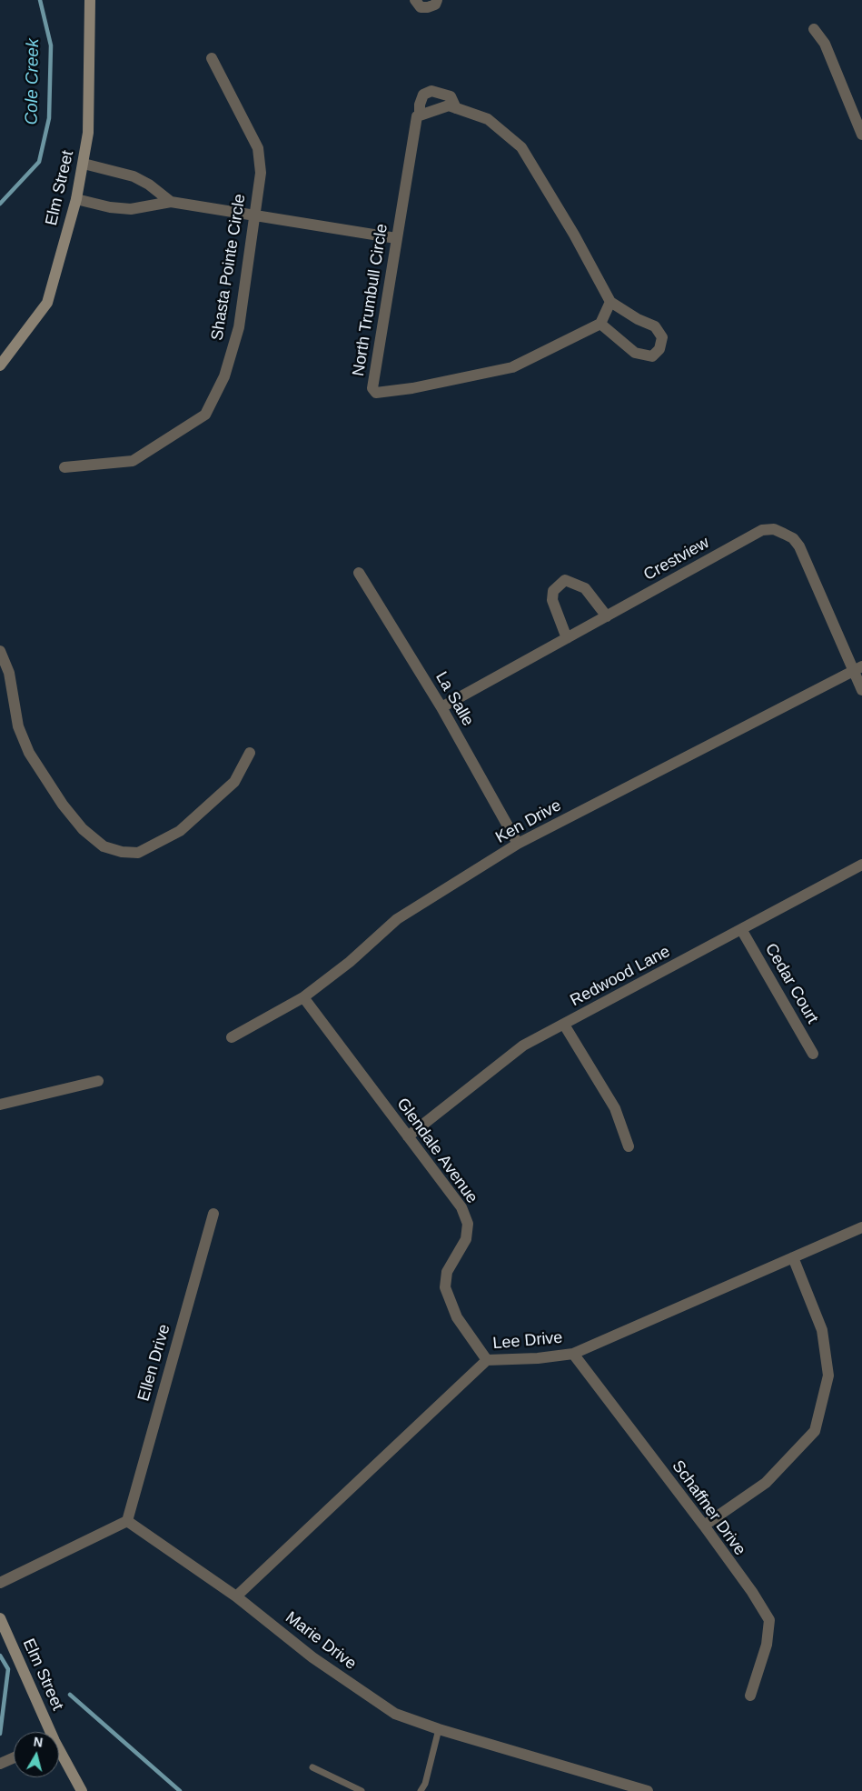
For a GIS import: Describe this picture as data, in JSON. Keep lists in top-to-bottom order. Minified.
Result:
{"streets":{"main road":["Elm Street"],"street":["Shasta Pointe Circle","North Trumbull Circle","Crestview","La Salle","Ken Drive","Redwood Lane","Cedar Court","Glendale Avenue","Lee Drive","Ellen Drive","Schaffner Drive","Marie Drive"]},"crossings":[["Crestview","La Salle"],["Crestview","Ken Drive"],["La Salle","Ken Drive"],["Ken Drive","Glendale Avenue"],["Redwood Lane","Cedar Court"],["Redwood Lane","Glendale Avenue"],["Glendale Avenue","Lee Drive"],["Lee Drive","Schaffner Drive"],["Lee Drive","Marie Drive"],["Ellen Drive","Marie Drive"]],"water":["Cole Creek"],"north":"top"}
